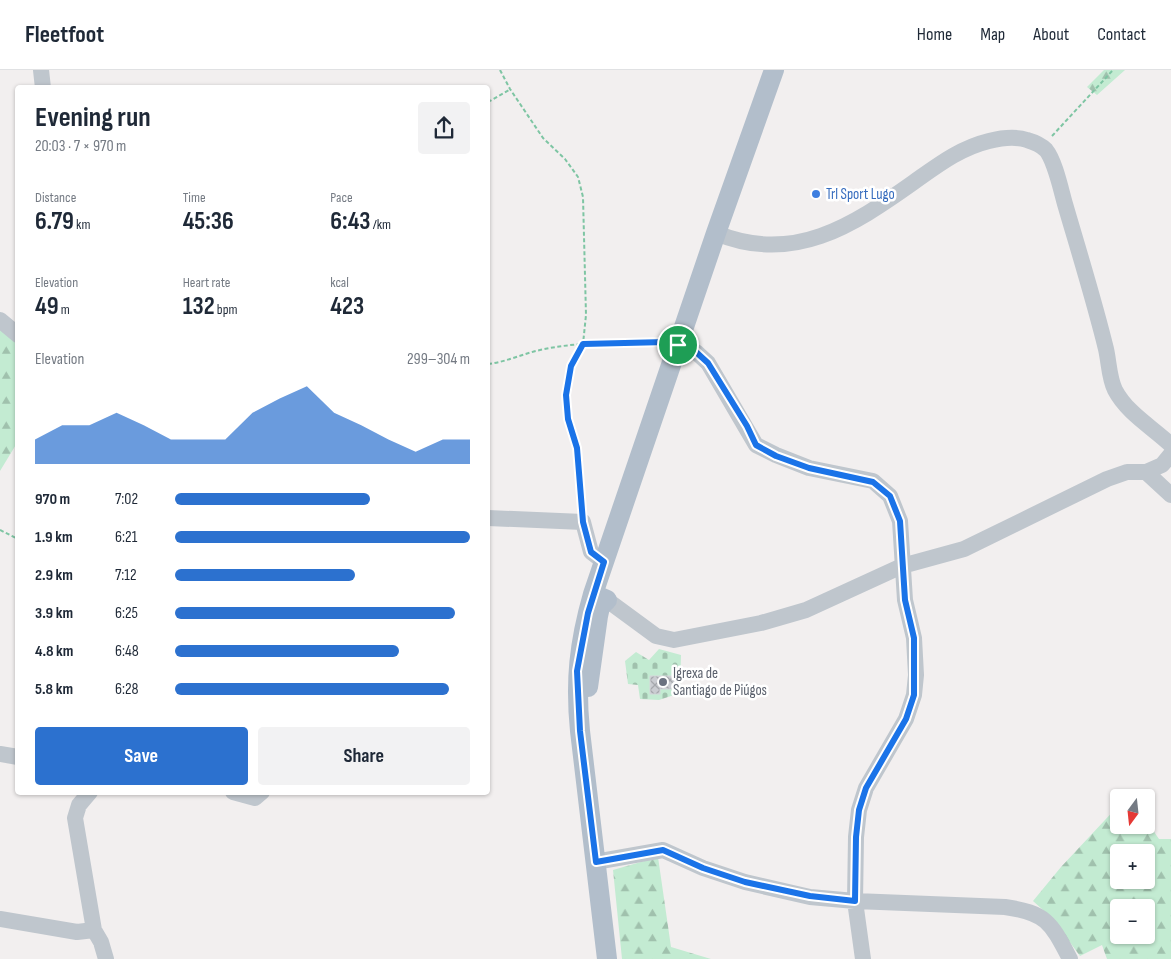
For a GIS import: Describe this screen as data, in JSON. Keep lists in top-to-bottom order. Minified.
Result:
{"places":["Trl Sport Lugo","Igrexa de Santiago de Piúgos"],"north":"bottom","page":{"header":"Fleetfoot","nav":["Home","Map","About","Contact"],"heading":["Evening run","20:03 · 7 × 970 m"],"stats":[["Distance","6.79 km"],["Time","45:36"],["Pace","6:43 /km"],["Elevation","49 m"],["Heart rate","132 bpm"],["kcal","423"]],"chart":["Elevation","299–304 m"],"list":[{"name":"970 m","note":"7:02"},{"name":"1.9 km","note":"6:21"},{"name":"2.9 km","note":"7:12"},{"name":"3.9 km","note":"6:25"},{"name":"4.8 km","note":"6:48"},{"name":"5.8 km","note":"6:28"}],"buttons":["Save","Share"],"map_buttons":["+","−"]}}
